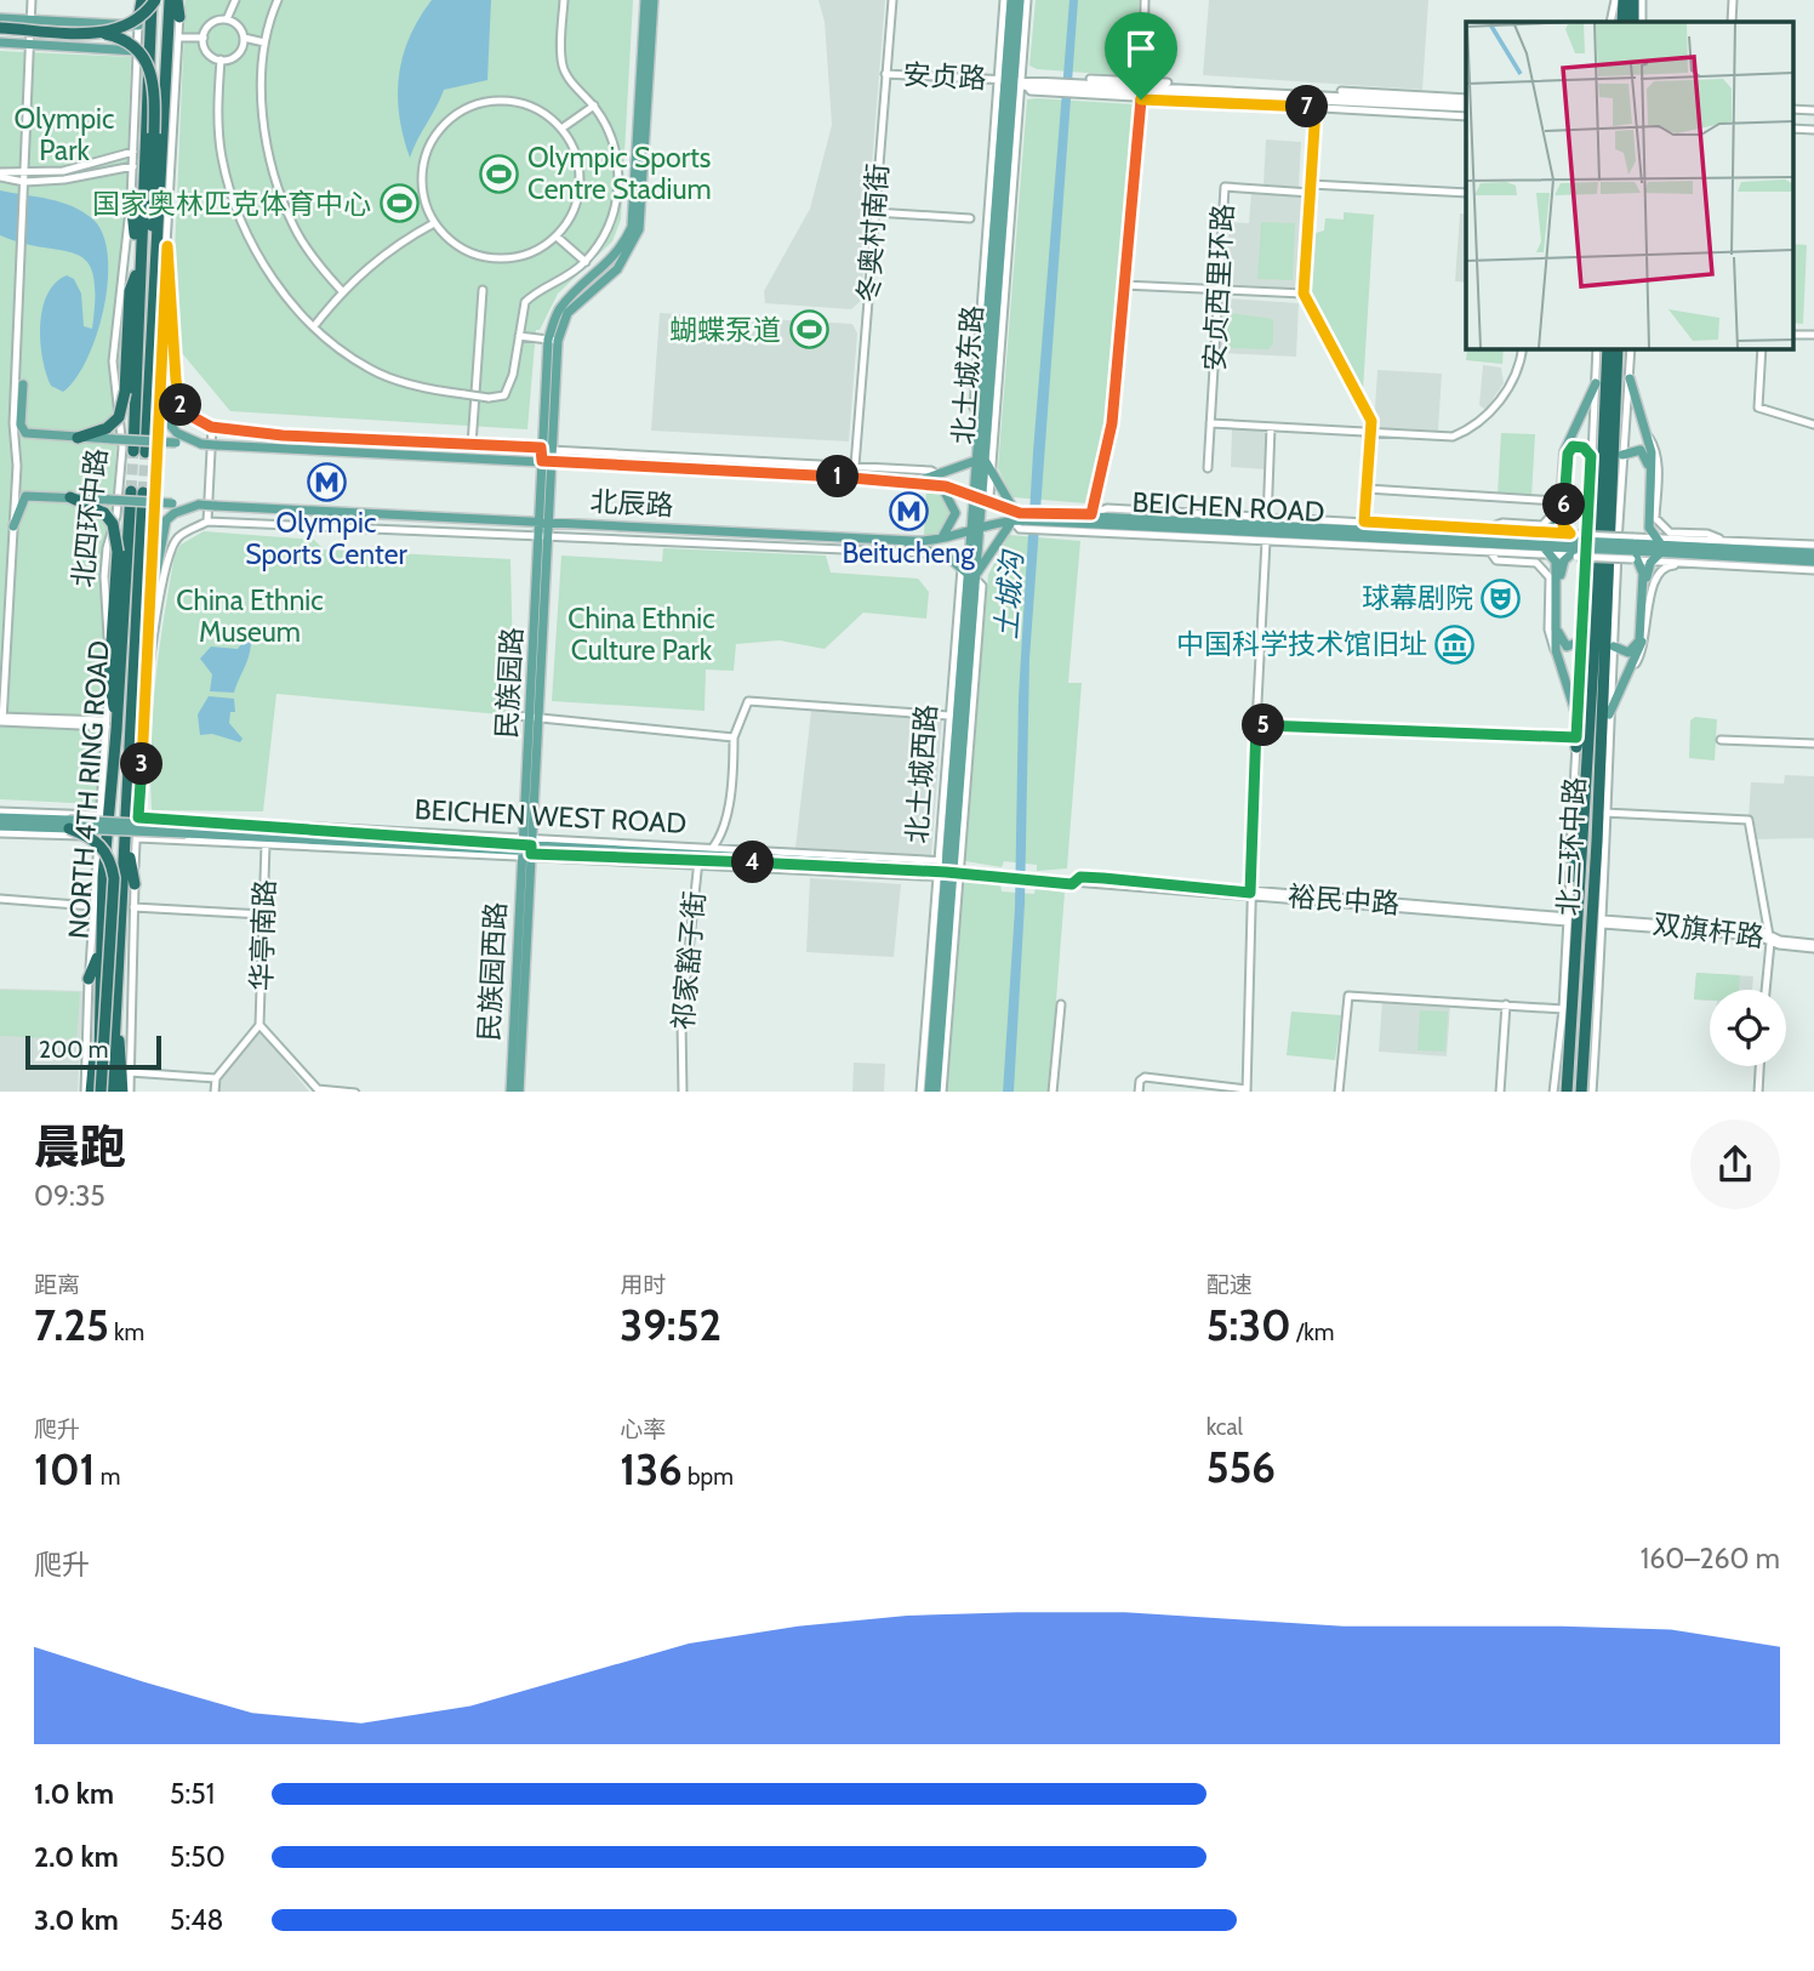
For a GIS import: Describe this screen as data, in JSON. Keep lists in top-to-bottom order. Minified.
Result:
{"streets":{"highway":["NORTH 4TH RING ROAD"],"main road":["北土城东路","北辰路","BEICHEN ROAD","民族园路","北土城西路","BEICHEN WEST ROAD","民族园西路"],"street":["安贞路","冬奥村南街","安贞西里环路","北四环中路","北三环中路","裕民中路","华亭南路","祁家豁子街"]},"crossings":[["安贞路","冬奥村南街"],["安贞路","北土城东路"],["冬奥村南街","北辰路"],["北土城东路","北辰路"],["北辰路","BEICHEN ROAD"],["北辰路","民族园路"],["北辰路","北土城西路"],["北四环中路","NORTH 4TH RING ROAD"],["北四环中路","BEICHEN WEST ROAD"],["民族园路","BEICHEN WEST ROAD"],["民族园路","民族园西路"],["北土城西路","BEICHEN WEST ROAD"],["NORTH 4TH RING ROAD","BEICHEN WEST ROAD"],["BEICHEN WEST ROAD","裕民中路"],["BEICHEN WEST ROAD","华亭南路"],["BEICHEN WEST ROAD","祁家豁子街"],["BEICHEN WEST ROAD","民族园西路"],["北三环中路","裕民中路"]],"water":["土城沟"],"parks":["Olympic Park","China Ethnic Museum","China Ethnic Culture Park"],"places":{"sports":["Olympic Sports Centre Stadium","国家奥林匹克体育中心","蝴蝶泵道"],"metro station":["Olympic Sports Center","Beitucheng"],"theatre":["球幕剧院"],"museum":["中国科学技术馆旧址"]},"scale_bar":"200 m","page":{"pins":["7","2","1","6","5","3","4"],"scale":"200 m","heading":["晨跑","09:35"],"stats":[["距离","7.25 km"],["用时","39:52"],["配速","5:30 /km"],["爬升","101 m"],["心率","136 bpm"],["kcal","556"]],"chart":["爬升","160–260 m"],"list":[{"name":"1.0 km","note":"5:51"},{"name":"2.0 km","note":"5:50"},{"name":"3.0 km","note":"5:48"}]}}
